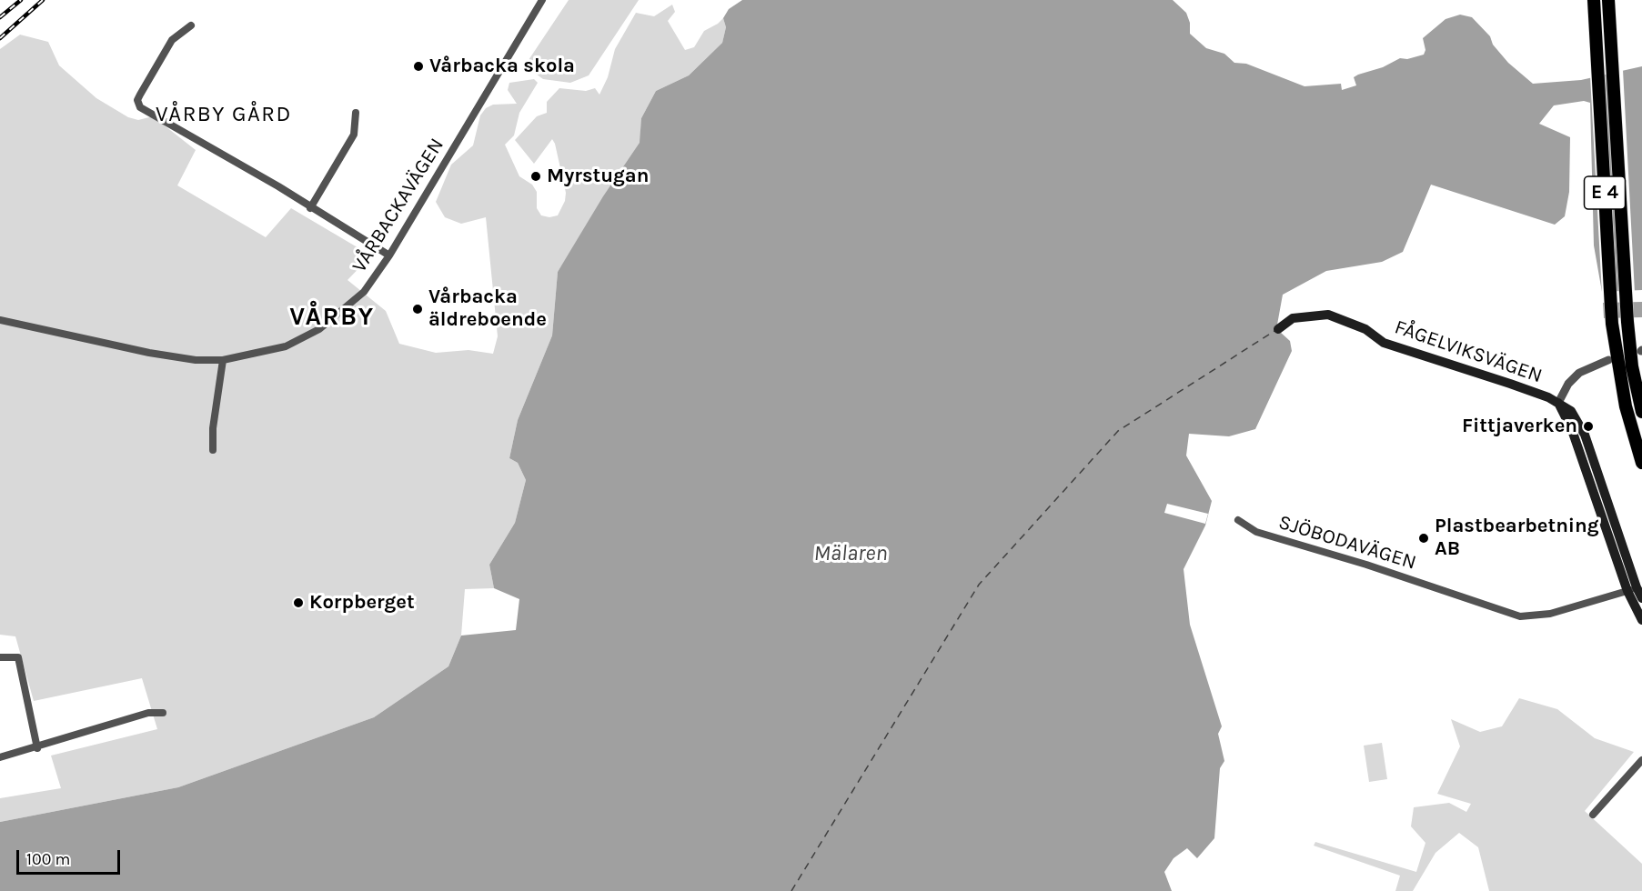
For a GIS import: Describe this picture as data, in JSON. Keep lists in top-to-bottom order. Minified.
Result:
{"streets":{"highway":["E 4"],"main road":["FÅGELVIKSVÄGEN"],"street":["VÅRBACKAVÄGEN","SJÖBODAVÄGEN"]},"crossings":[["FÅGELVIKSVÄGEN","SJÖBODAVÄGEN"]],"districts":["VÅRBY GÅRD","VÅRBY"],"water":["Mälaren"],"places":["Vårbacka skola","Myrstugan","Vårbacka äldreboende","Fittjaverken","Plastbearbetning AB","Korpberget"],"scale_bar":"100 m"}
